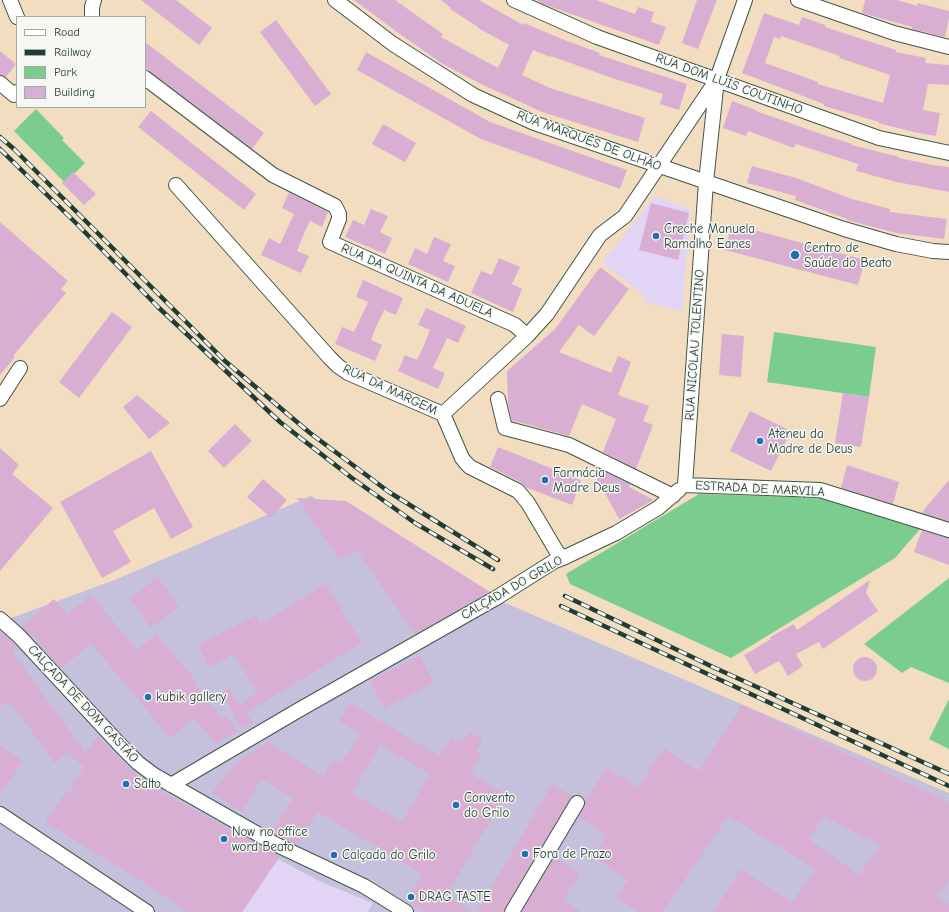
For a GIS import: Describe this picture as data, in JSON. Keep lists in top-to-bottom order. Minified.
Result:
{"streets":{"street":["RUA DOM LUÍS COUTINHO","RUA MARQUÊS DE OLHÃO","RUA DA QUINTA DA ADUELA","RUA NICOLAU TOLENTINO","RUA DA MARGEM","ESTRADA DE MARVILA","CALÇADA DO GRILO","CALÇADA DE DOM GASTÃO"]},"crossings":[["RUA MARQUÊS DE OLHÃO","RUA NICOLAU TOLENTINO"],["RUA NICOLAU TOLENTINO","ESTRADA DE MARVILA"],["RUA NICOLAU TOLENTINO","CALÇADA DO GRILO"],["RUA DA MARGEM","CALÇADA DO GRILO"],["ESTRADA DE MARVILA","CALÇADA DO GRILO"],["CALÇADA DO GRILO","CALÇADA DE DOM GASTÃO"]],"places":["Creche Manuela Ramalho Eanes","Centro de Saúde do Beato","Ateneu da Madre de Deus","Farmácia Madre Deus","kubik gallery","Salto","Convento do Grilo","Now no office word Beato","Fora de Prazo","Calçada do Grilo","DRAG TASTE"],"legend":["Road","Railway","Park","Building"]}
